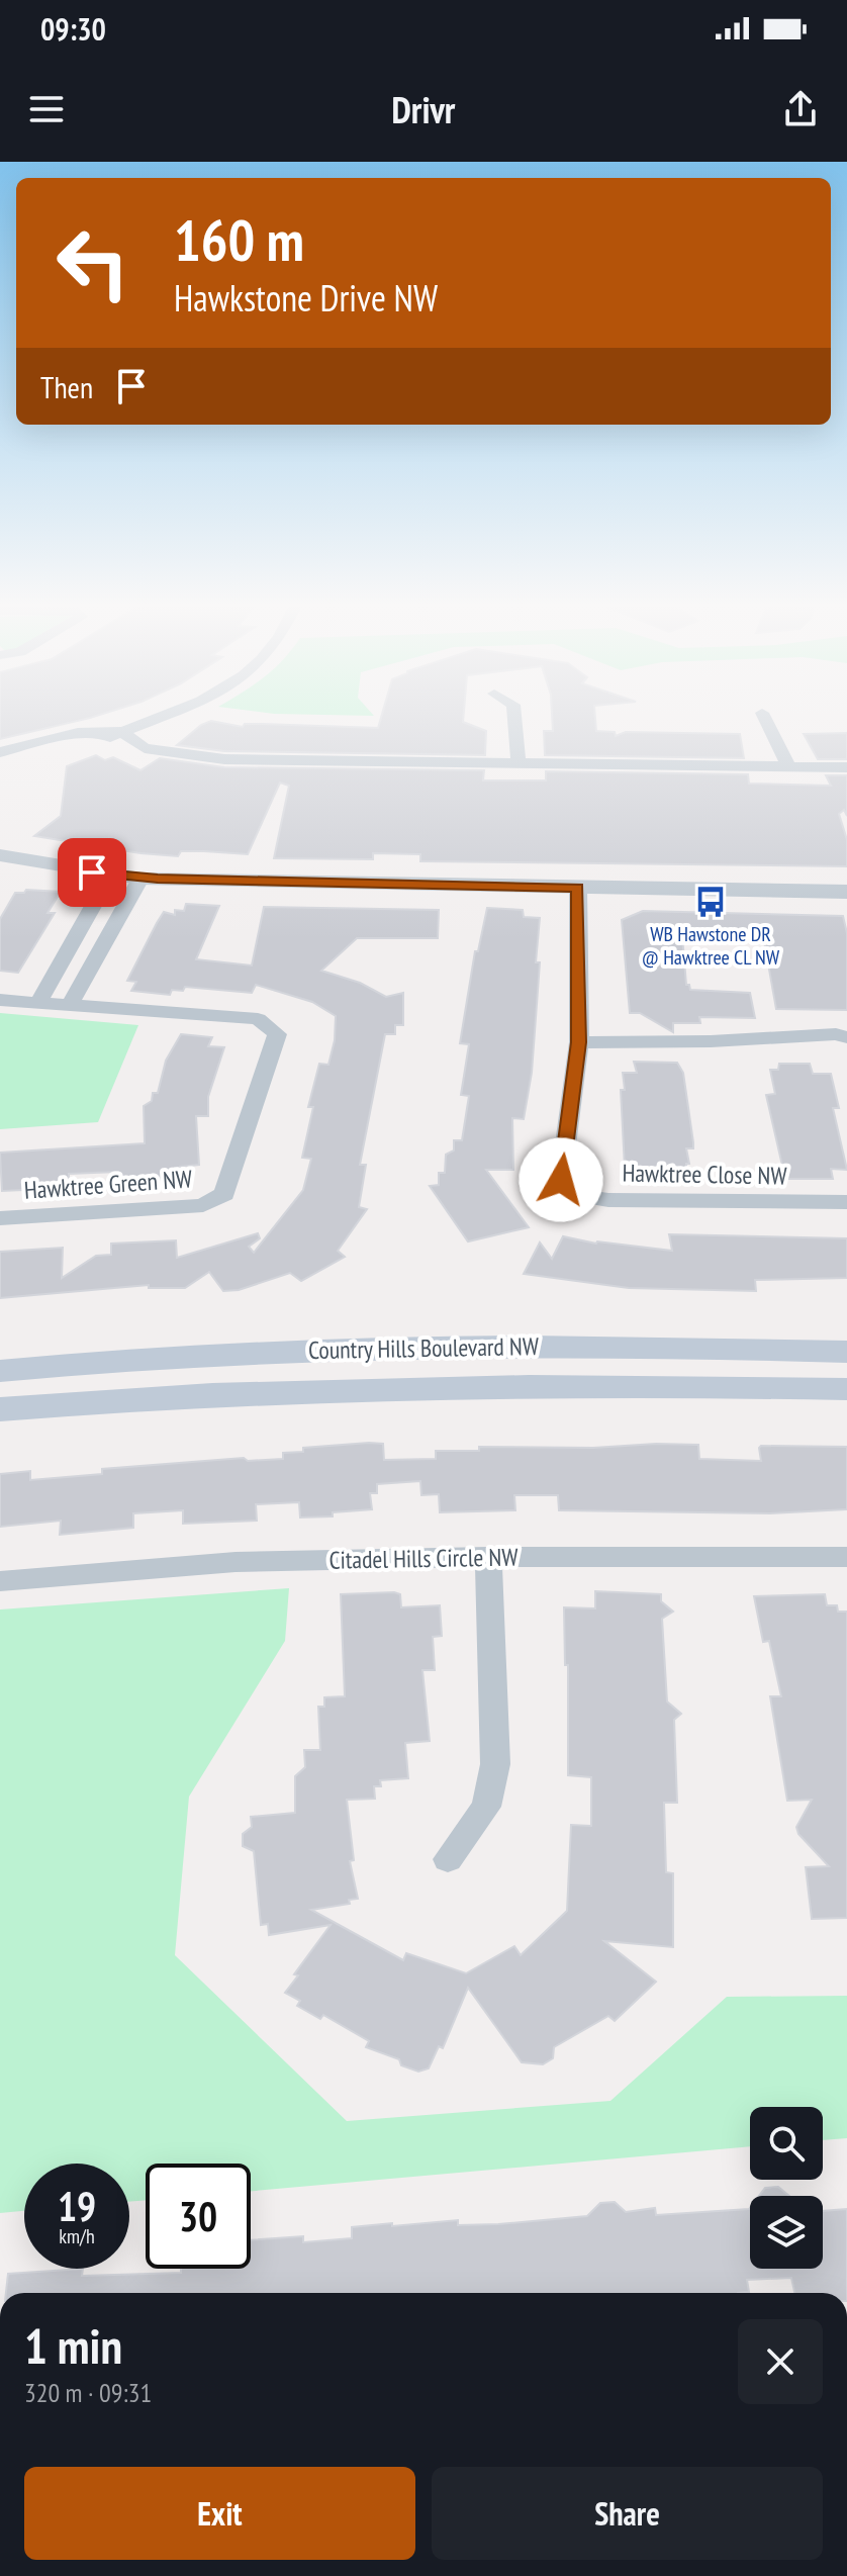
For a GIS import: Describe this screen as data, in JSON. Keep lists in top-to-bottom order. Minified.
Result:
{"streets":{"main road":["Country Hills Boulevard NW"],"street":["Hawktree Close NW","Hawktree Green NW","Citadel Hills Circle NW"]},"places":{"bus stop":["WB Hawstone DR @ Hawktree CL NW"]},"page":{"status":"09:30","header":"Drivr","turn":["160 m","Hawkstone Drive NW"],"then":"Then","speed":"19 km/h","limit":"30","heading":["1 min","320 m · 09:31"],"buttons":["Exit","Share"]}}
